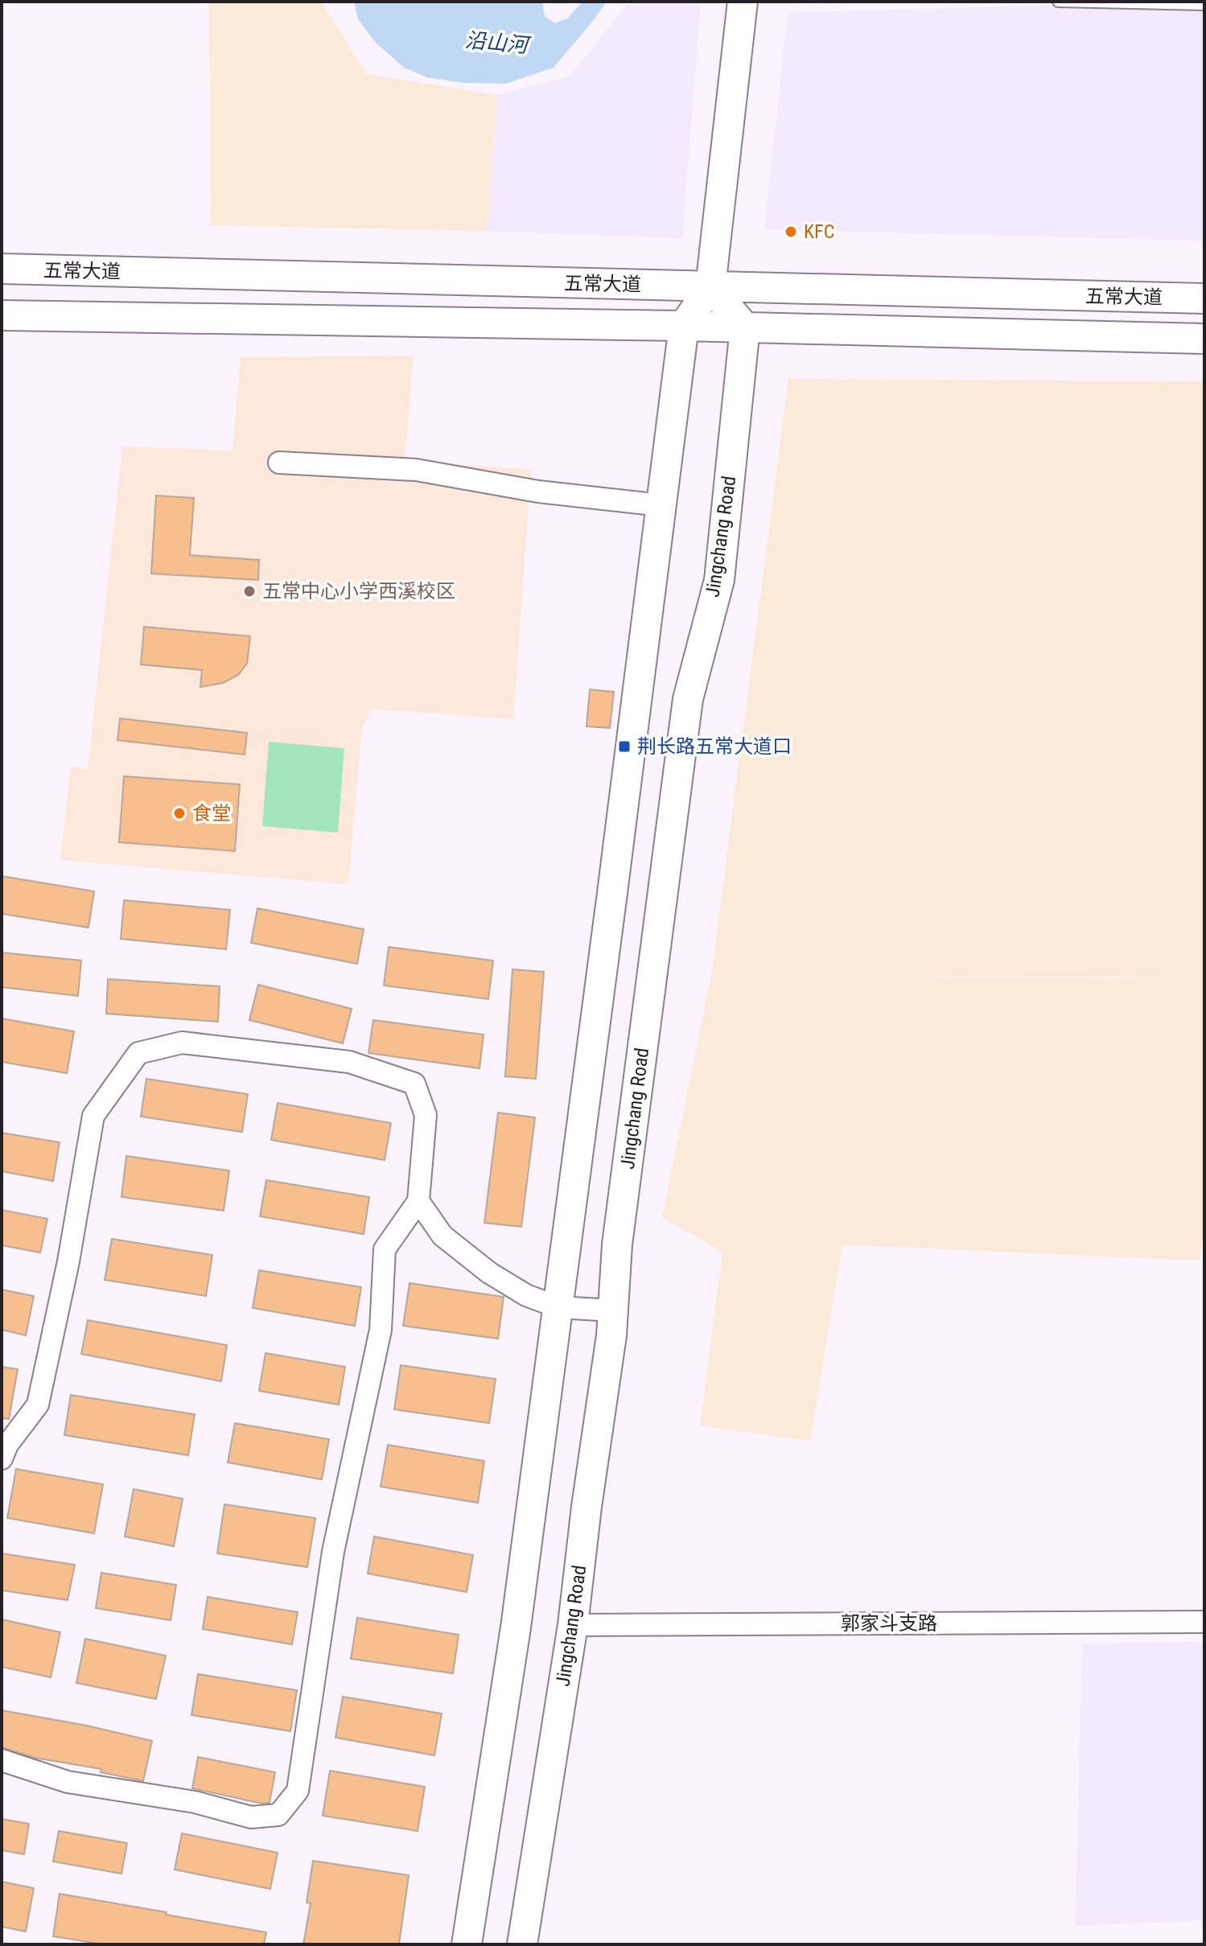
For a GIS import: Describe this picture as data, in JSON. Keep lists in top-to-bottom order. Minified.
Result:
{"streets":{"main road":["五常大道","Jingchang Road"],"street":["郭家斗支路"]},"crossings":[["五常大道","Jingchang Road"],["Jingchang Road","郭家斗支路"]],"water":["沿山河"],"places":{"other":["KFC","五常中心小学西溪校区","食堂"],"transit":["荆长路五常大道口"]}}
